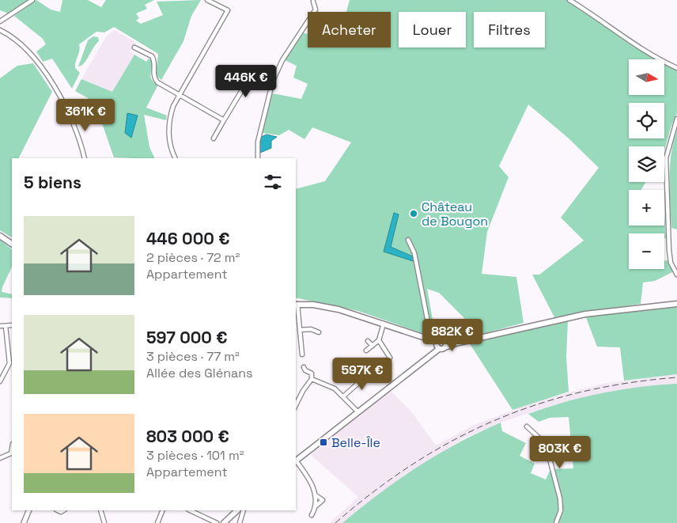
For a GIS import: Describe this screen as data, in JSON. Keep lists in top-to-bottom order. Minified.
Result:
{"places":{"other":["Château de Bougon"],"transit":["Belle-Île"]},"north":"right","page":{"chip":["Acheter","Louer","Filtres"],"map_buttons":["+","−"],"price":["446K €","361K €","882K €","597K €","803K €"],"heading":"5 biens","list":[{"name":"446 000 €","note":"2 pièces · 72 m² · Appartement"},{"name":"597 000 €","note":"3 pièces · 77 m² · Allée des Glénans"},{"name":"803 000 €","note":"3 pièces · 101 m² · Appartement"}]}}
